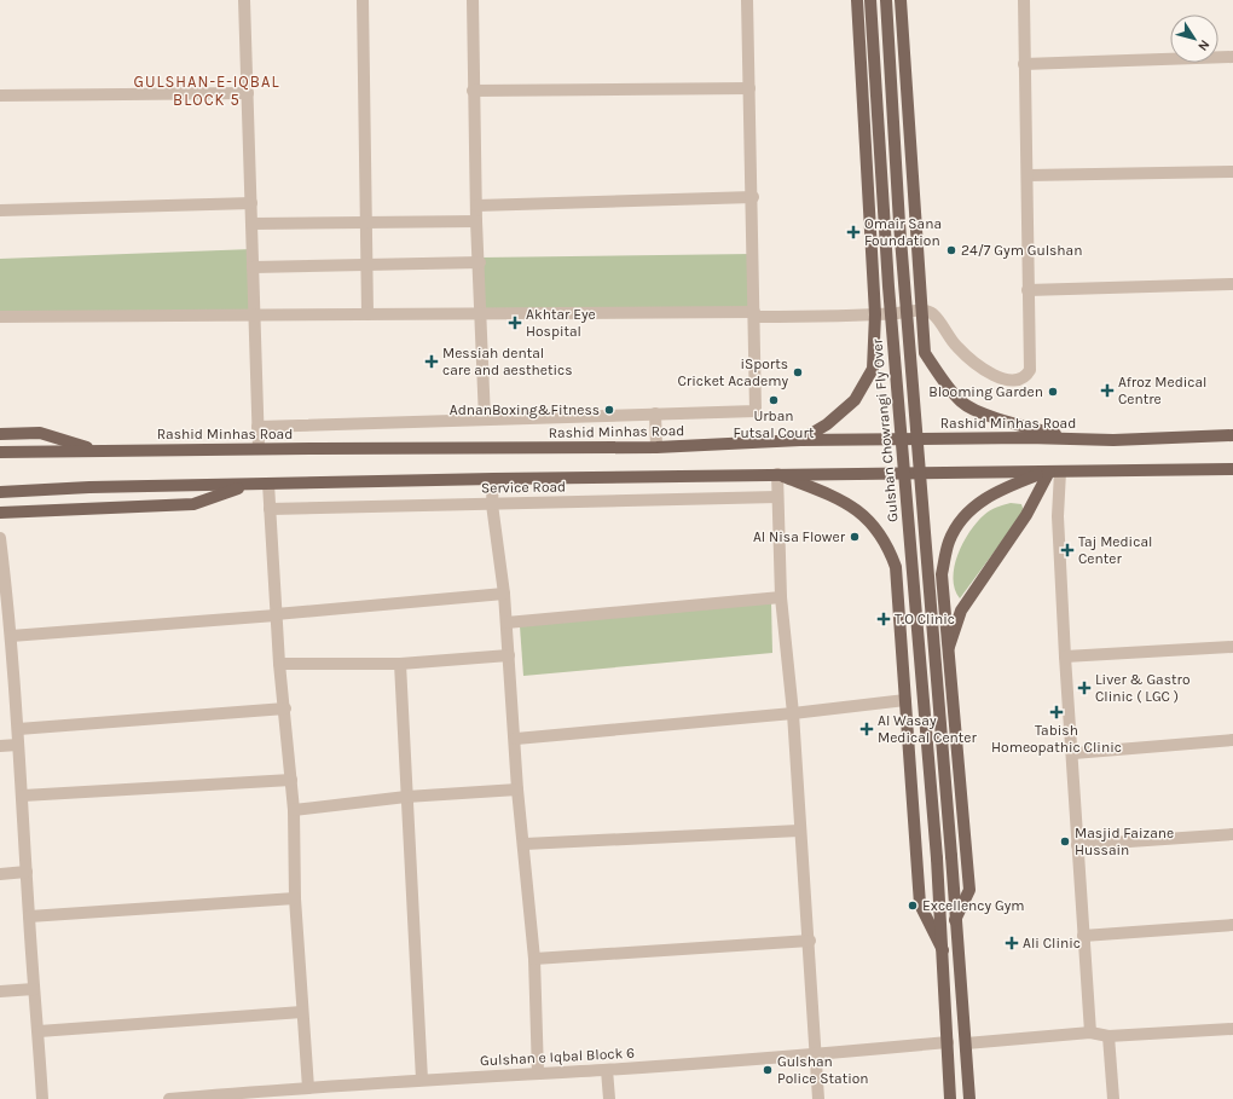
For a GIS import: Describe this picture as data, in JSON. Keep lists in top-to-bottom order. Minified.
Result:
{"streets":{"main road":["Rashid Minhas Road","Gulshan Chowrangi Fly Over"],"street":["Service Road","Gulshan e Iqbal Block 6"]},"crossings":[["Gulshan Chowrangi Fly Over","Gulshan e Iqbal Block 6"]],"districts":["GULSHAN-E-IQBAL BLOCK 5"],"places":{"health":["Omair Sana Foundation","Akhtar Eye Hospital","Messiah dental care and aesthetics","Afroz Medical Centre","Taj Medical Center","T.O Clinic","Liver & Gastro Clinic ( LGC )","Tabish Homeopathic Clinic","Al Wasay Medical Center","Ali Clinic"],"other":["24/7 Gym Gulshan","iSports Cricket Academy","Blooming Garden","Urban Futsal Court","AdnanBoxing&Fitness","Al Nisa Flower","Masjid Faizane Hussain","Excellency Gym","Gulshan Police Station"]},"north":"bottom right"}
